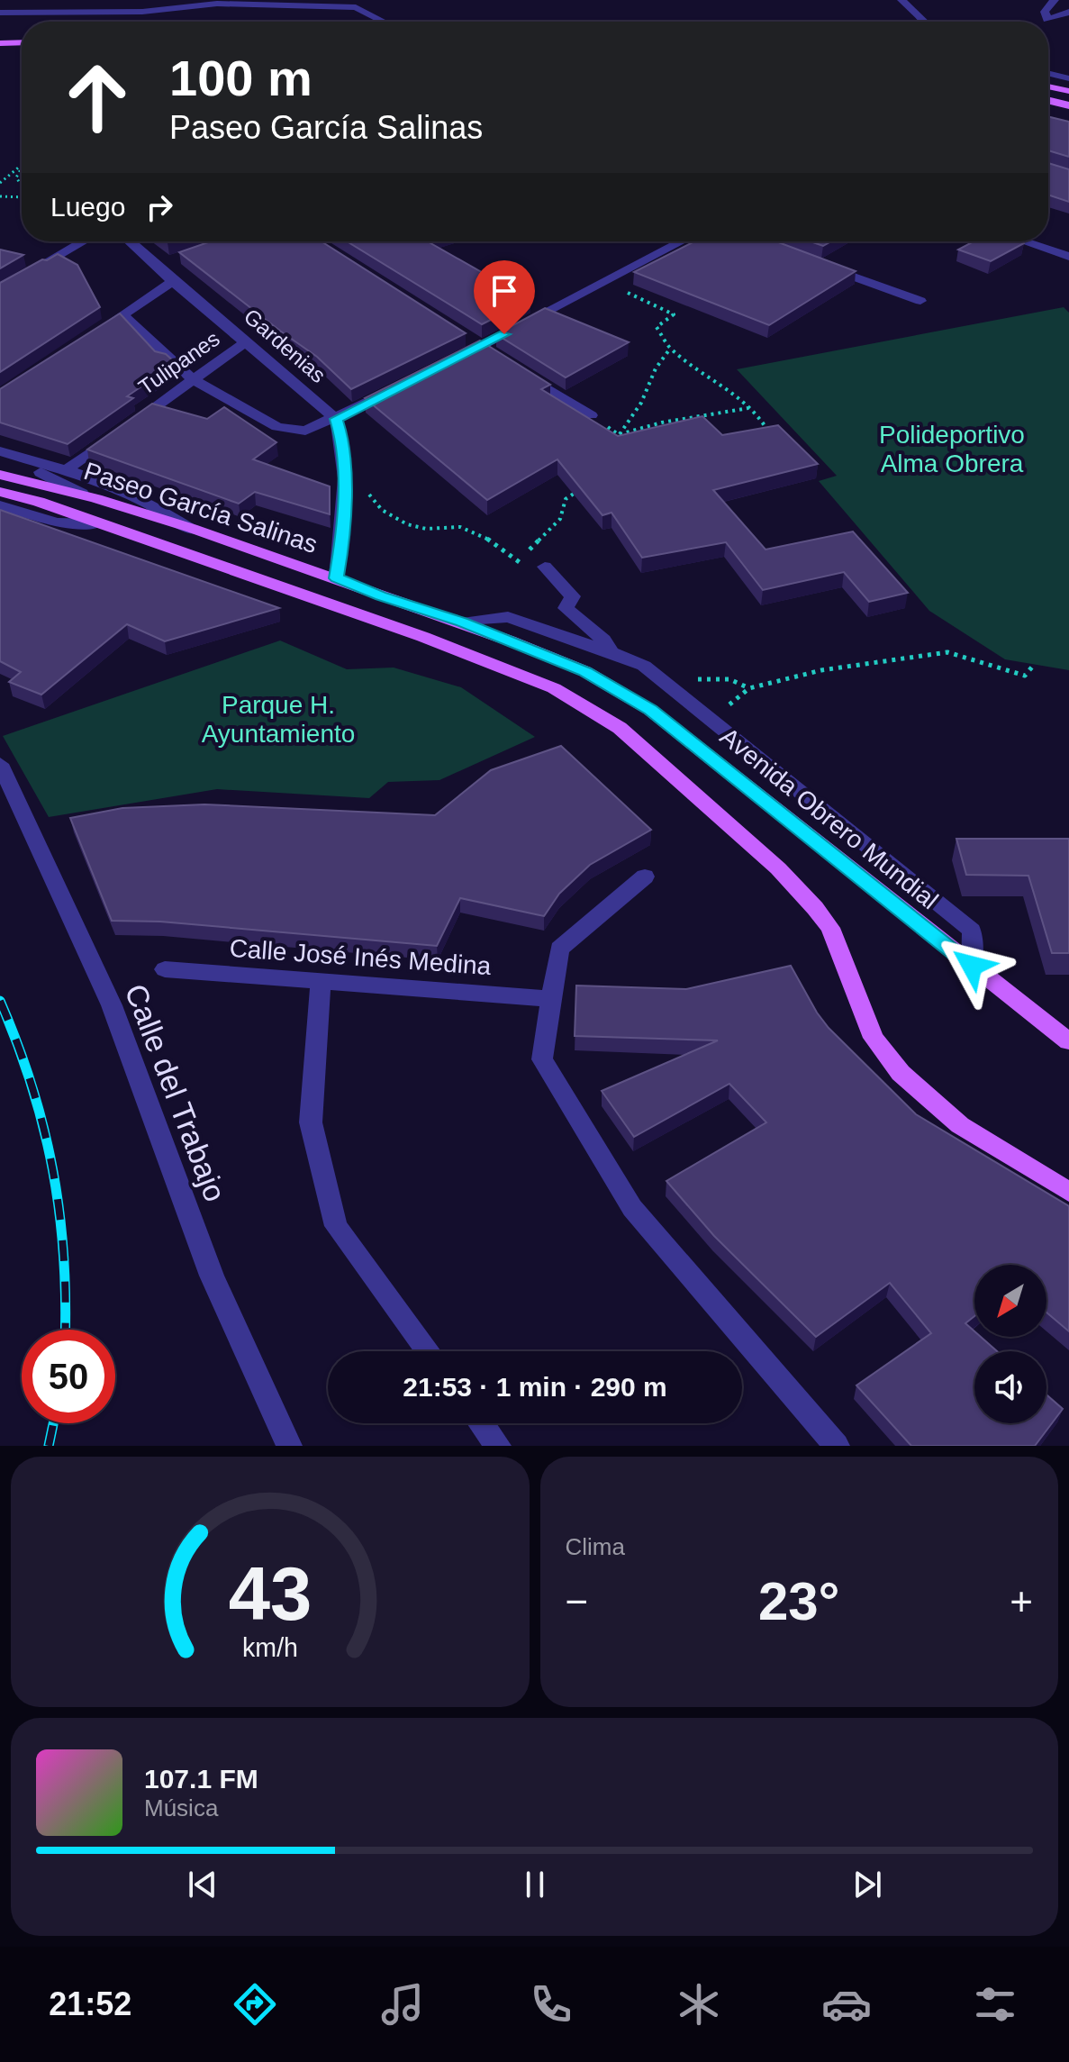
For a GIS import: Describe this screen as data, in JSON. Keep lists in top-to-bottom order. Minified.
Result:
{"streets":{"main road":["Paseo García Salinas","Avenida Obrero Mundial"],"street":["Gardenias","Tulipanes","Calle José Inés Medina","Calle del Trabajo"]},"crossings":[["Gardenias","Tulipanes"],["Gardenias","Paseo García Salinas"],["Paseo García Salinas","Avenida Obrero Mundial"]],"parks":["Polideportivo Alma Obrera","Parque H. Ayuntamiento"],"north":"bottom left","page":{"turn":["100 m","Paseo García Salinas"],"then":"Luego","limit":"50","trip":"21:53 · 1 min · 290 m","tile":"Clima","heat":["−","23°","+"],"song":["107.1 FM","Música"],"tabs":"21:52","gauge":["43","km/h"]}}
